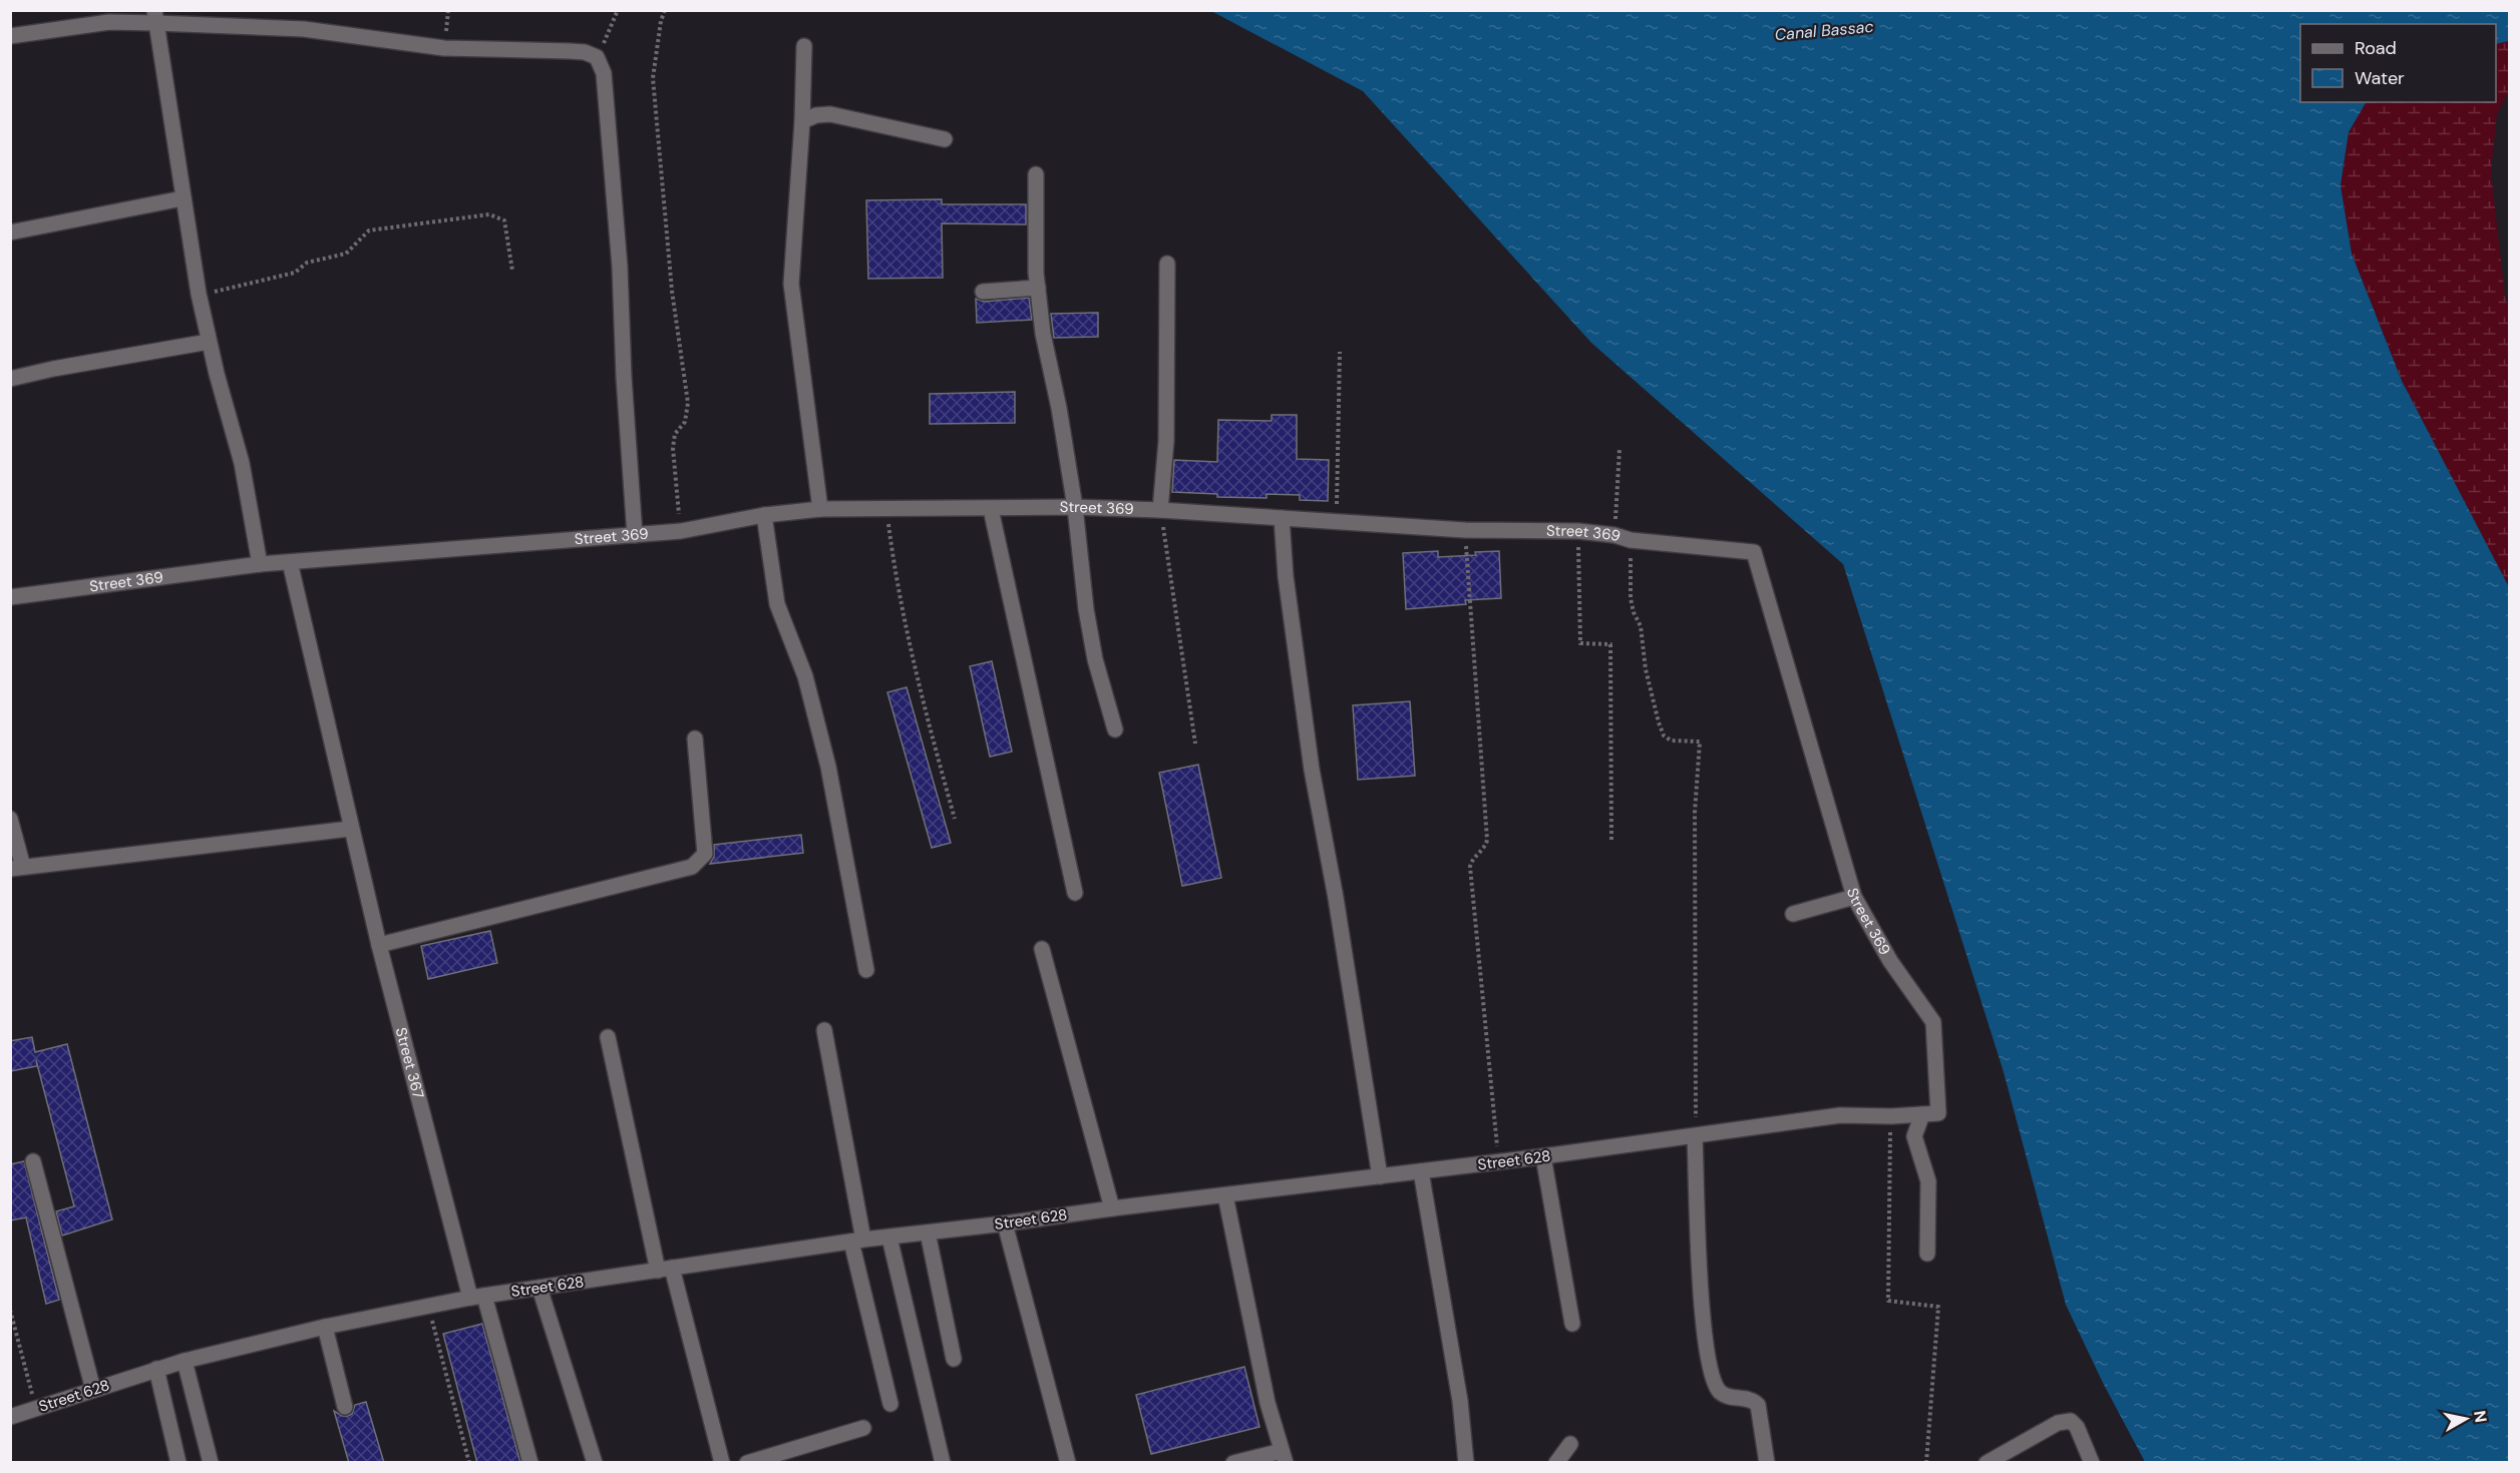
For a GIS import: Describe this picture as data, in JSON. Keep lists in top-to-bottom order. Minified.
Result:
{"streets":{"street":["Street 369","Street 367","Street 628"]},"crossings":[["Street 369","Street 367"],["Street 369","Street 628"],["Street 367","Street 628"]],"water":["Canal Bassac"],"legend":["Road","Water"],"north":"right"}
